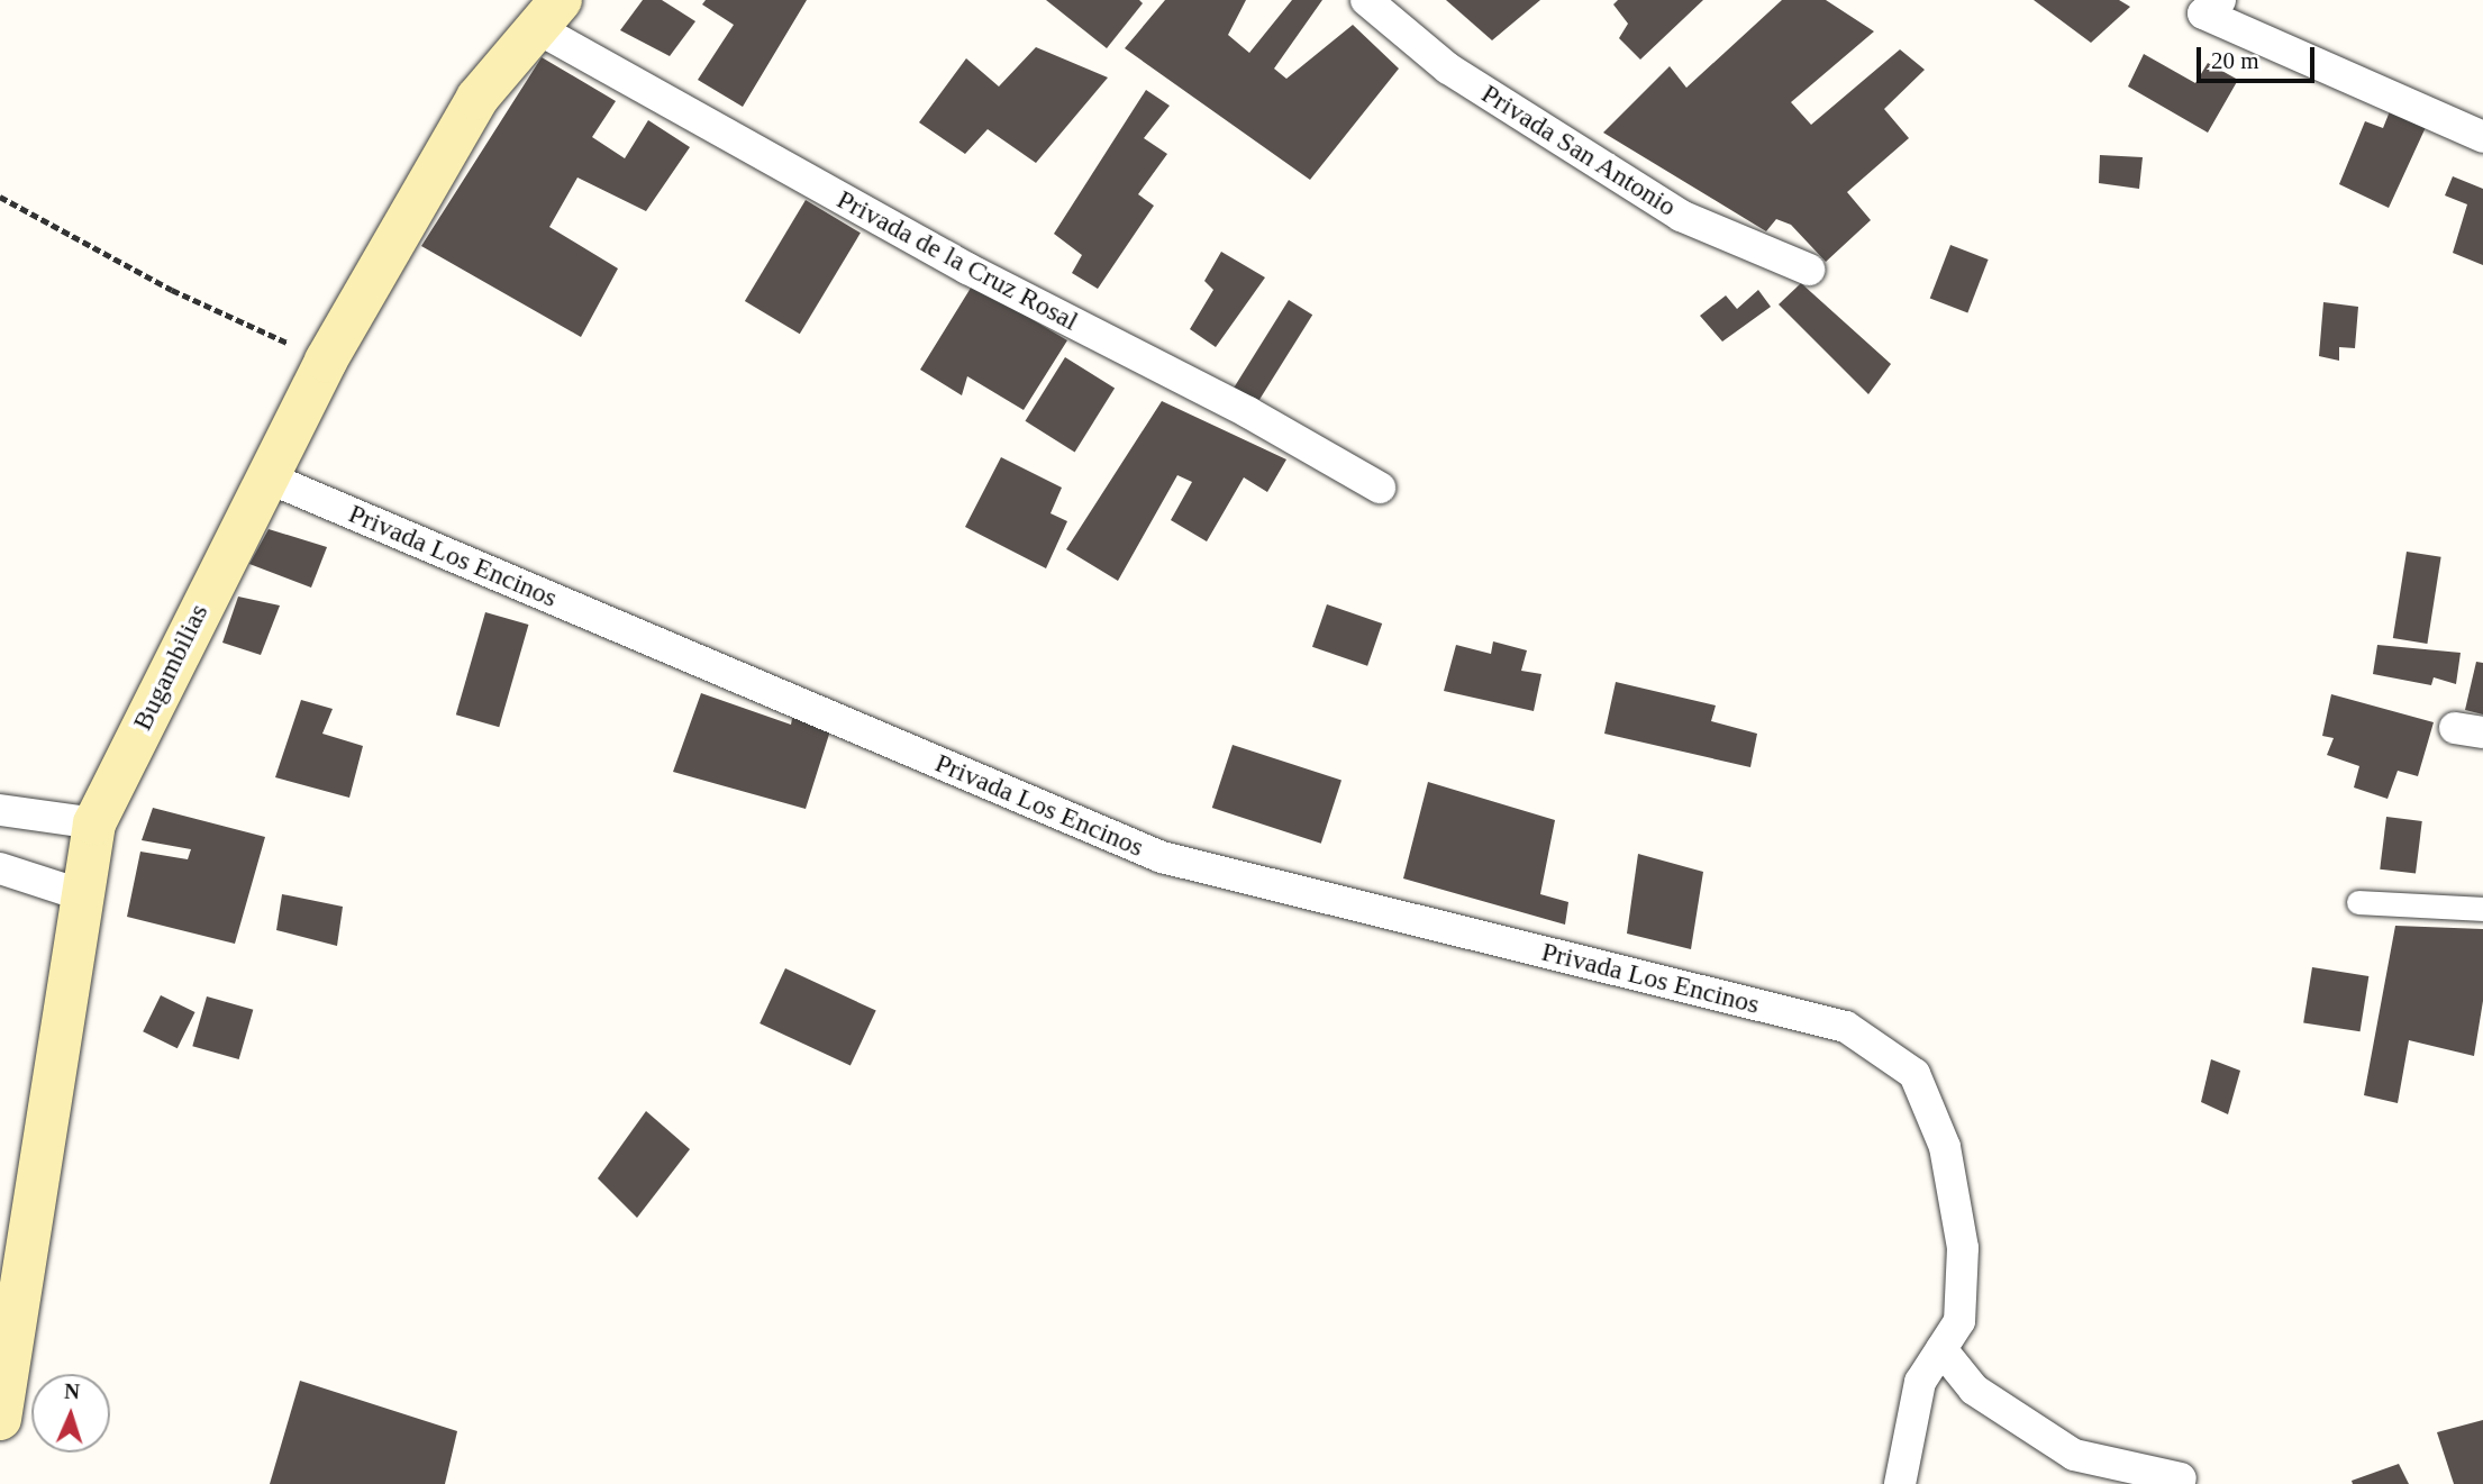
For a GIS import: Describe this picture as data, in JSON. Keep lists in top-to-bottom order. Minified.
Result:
{"streets":{"main road":["Bugambilias"],"street":["Privada San Antonio","Privada de la Cruz Rosal","Privada Los Encinos"]},"crossings":[["Privada de la Cruz Rosal","Bugambilias"],["Privada Los Encinos","Bugambilias"]],"scale_bar":"20 m","north":"top"}
